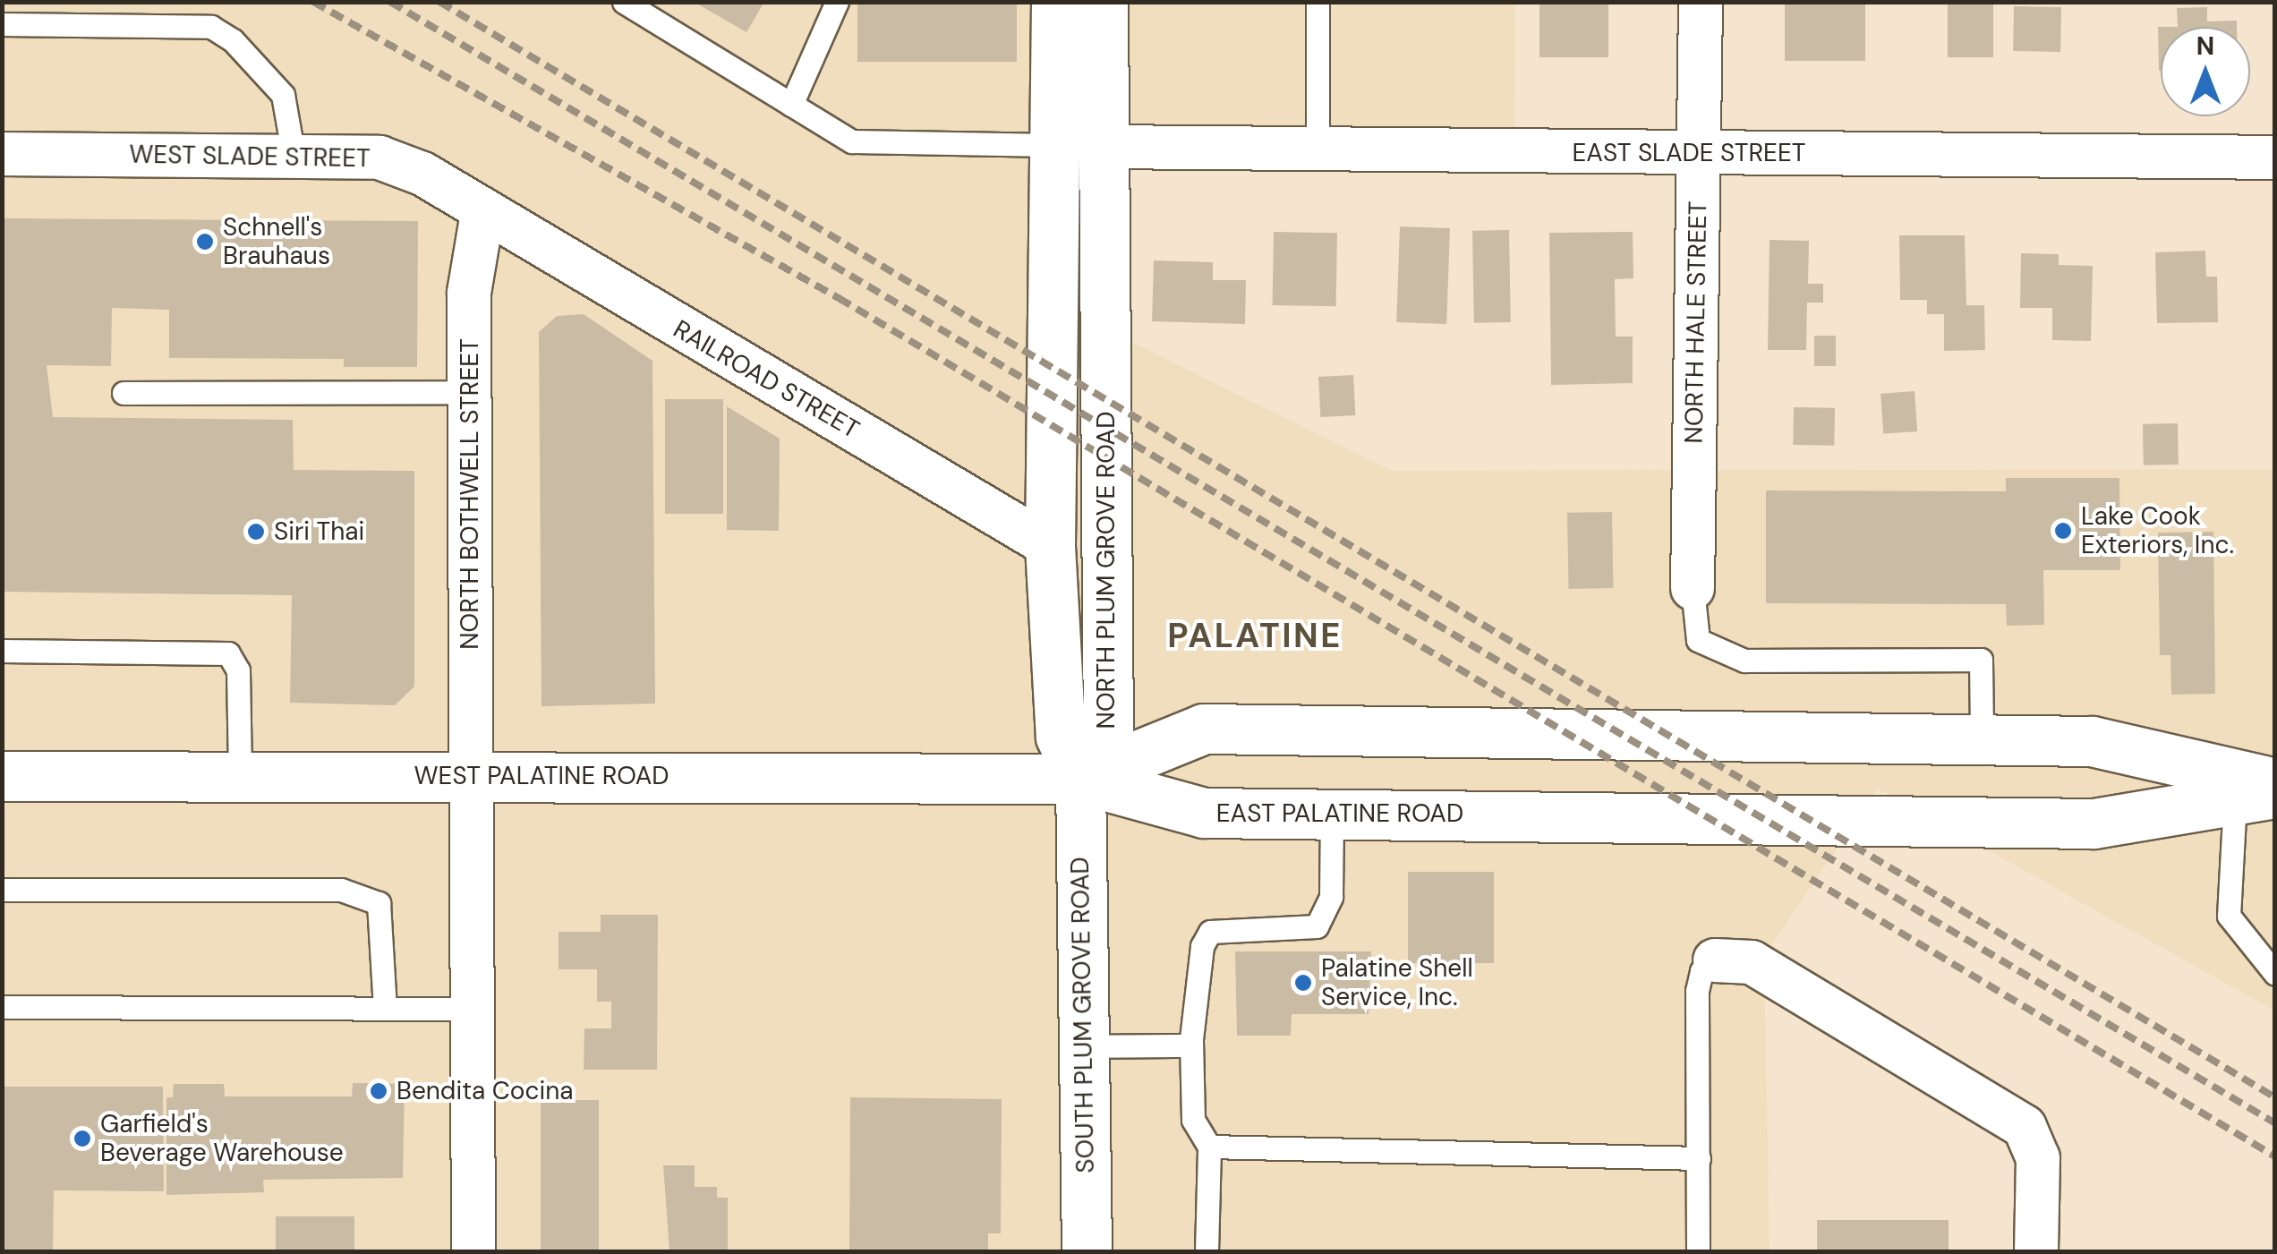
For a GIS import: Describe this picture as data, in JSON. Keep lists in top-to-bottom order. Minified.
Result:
{"streets":{"main road":["NORTH PLUM GROVE ROAD","WEST PALATINE ROAD","EAST PALATINE ROAD","SOUTH PLUM GROVE ROAD"],"street":["EAST SLADE STREET","WEST SLADE STREET","NORTH HALE STREET","RAILROAD STREET","NORTH BOTHWELL STREET"]},"crossings":[["EAST SLADE STREET","NORTH HALE STREET"],["EAST SLADE STREET","NORTH PLUM GROVE ROAD"],["WEST SLADE STREET","RAILROAD STREET"],["WEST SLADE STREET","NORTH BOTHWELL STREET"],["RAILROAD STREET","NORTH BOTHWELL STREET"],["RAILROAD STREET","NORTH PLUM GROVE ROAD"],["NORTH BOTHWELL STREET","WEST PALATINE ROAD"],["NORTH PLUM GROVE ROAD","WEST PALATINE ROAD"],["NORTH PLUM GROVE ROAD","EAST PALATINE ROAD"],["NORTH PLUM GROVE ROAD","SOUTH PLUM GROVE ROAD"],["WEST PALATINE ROAD","EAST PALATINE ROAD"],["WEST PALATINE ROAD","SOUTH PLUM GROVE ROAD"],["EAST PALATINE ROAD","SOUTH PLUM GROVE ROAD"]],"districts":["PALATINE"],"places":["Schnell's Brauhaus","Lake Cook Exteriors, Inc.","Siri Thai","Palatine Shell Service, Inc.","Bendita Cocina","Garfield's Beverage Warehouse"],"north":"top"}
